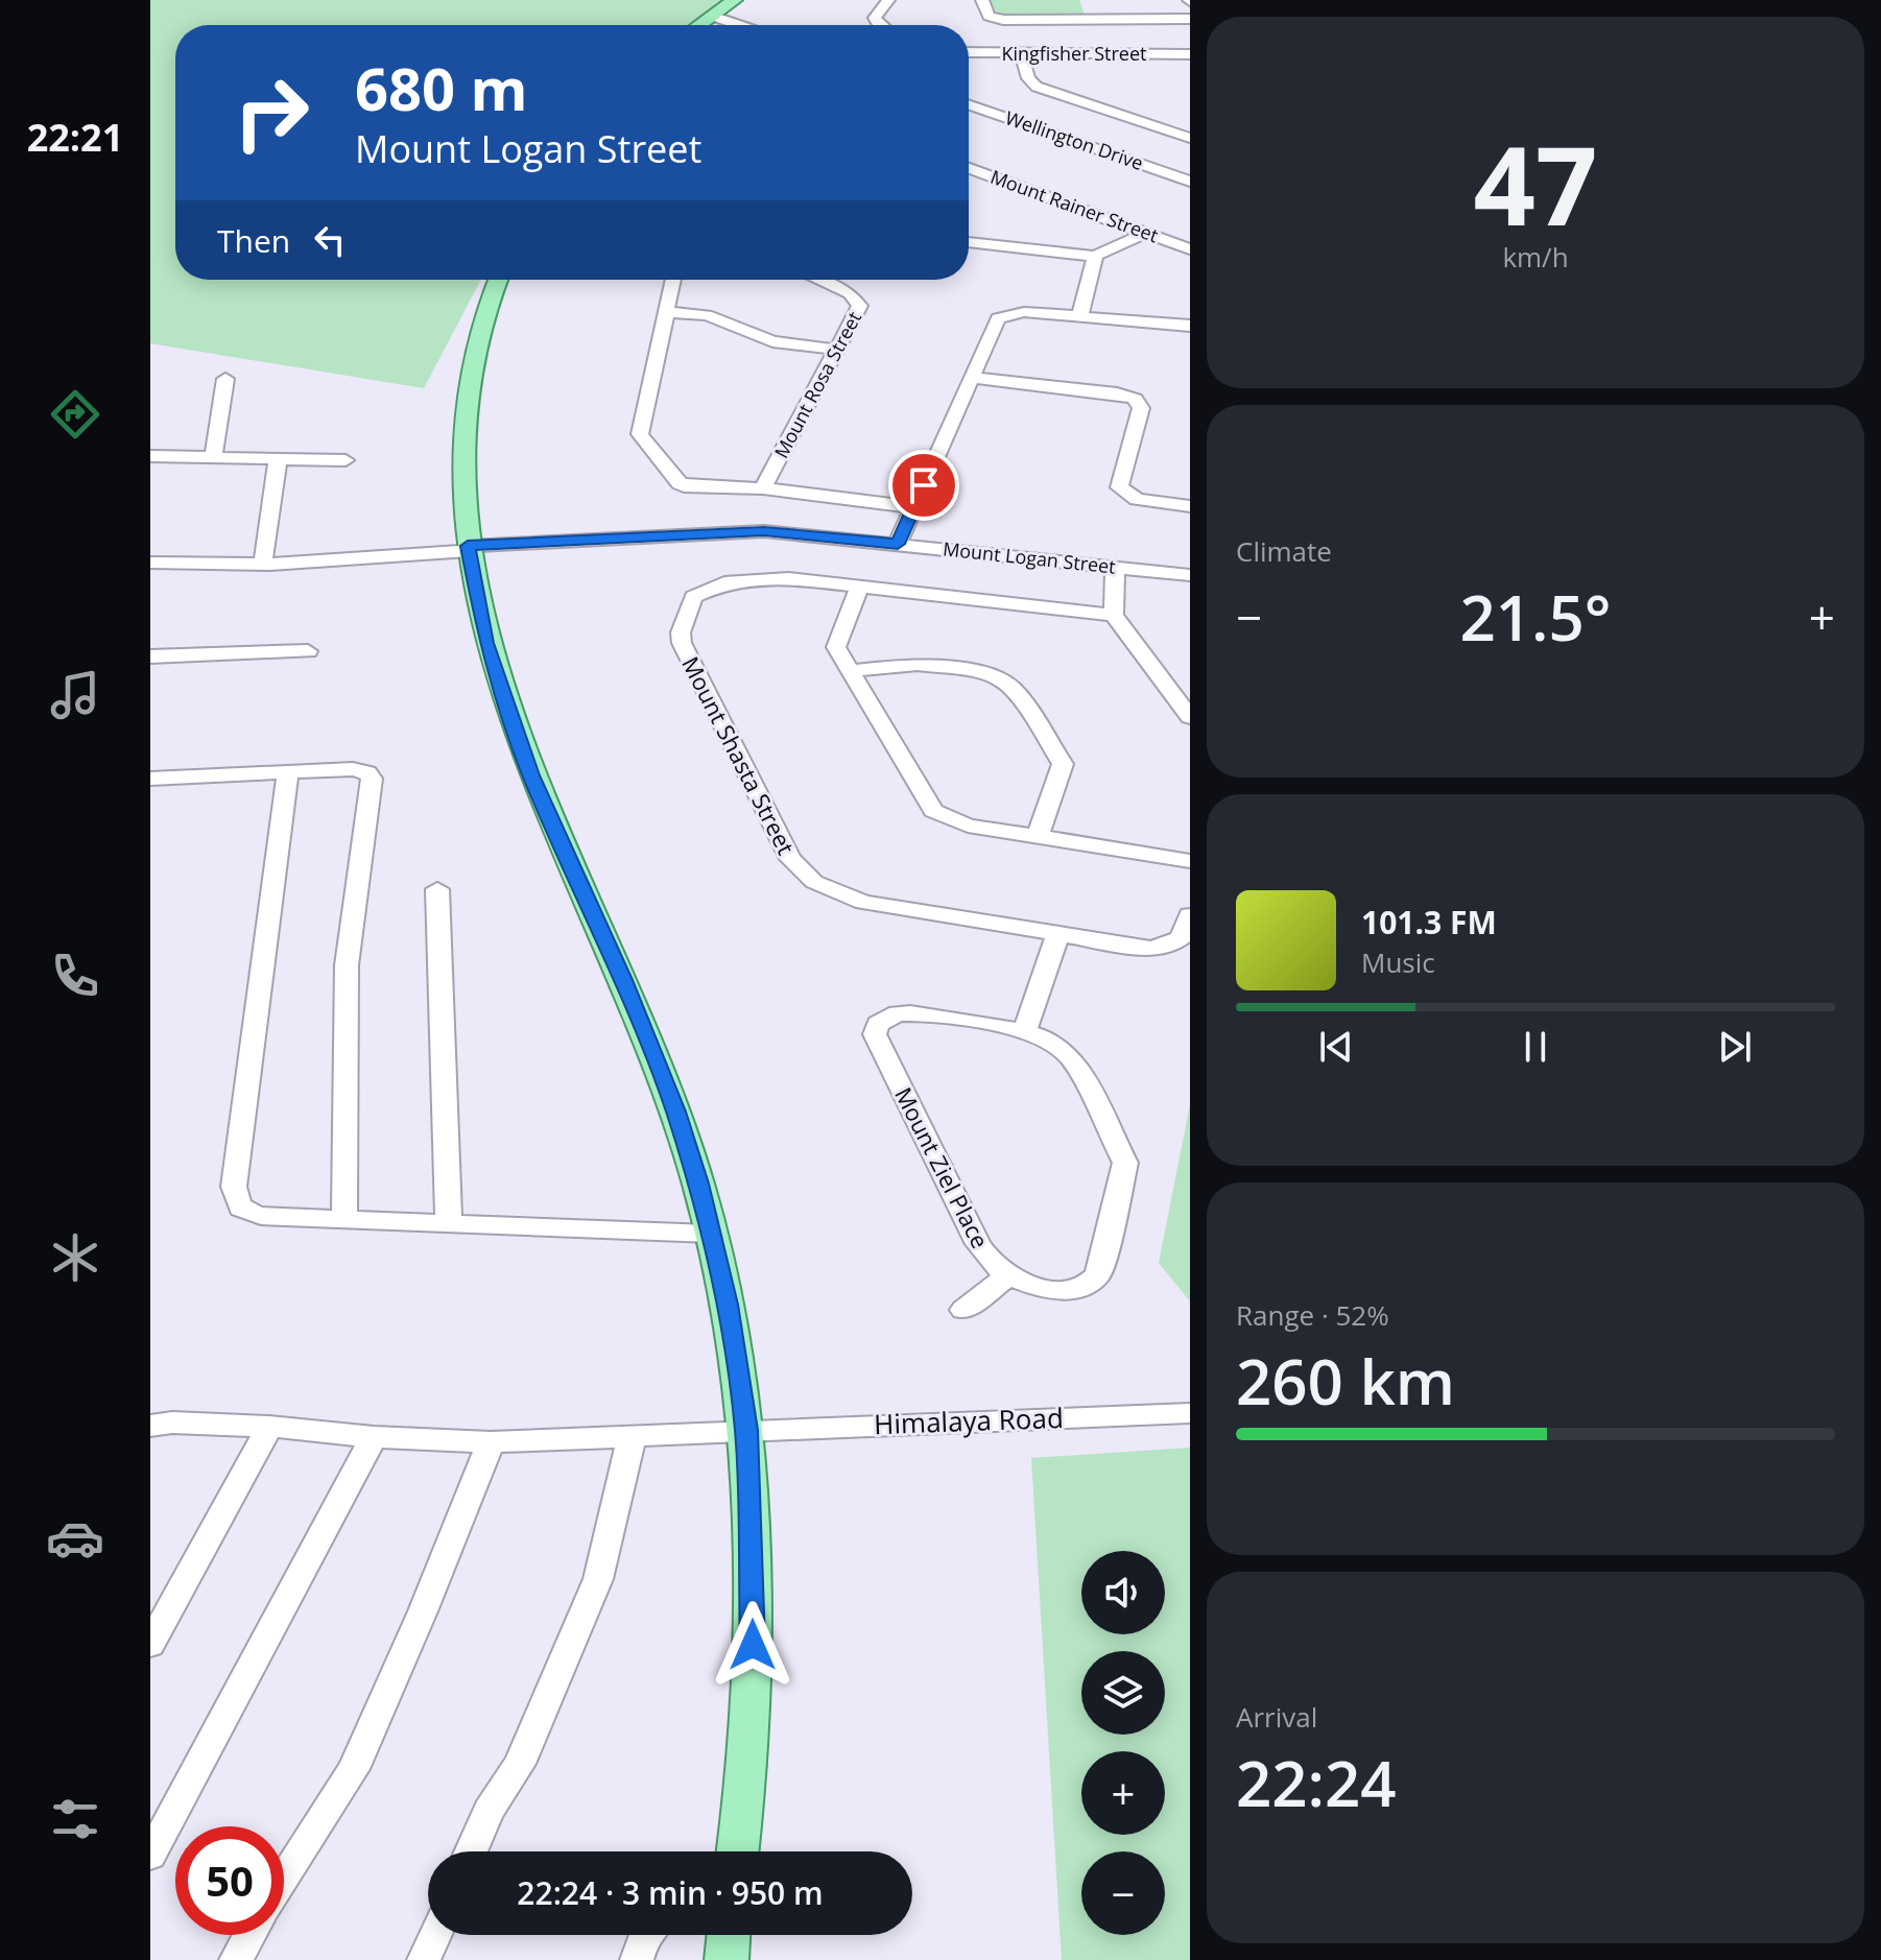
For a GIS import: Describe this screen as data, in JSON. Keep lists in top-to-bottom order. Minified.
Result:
{"streets":{"street":["Kingfisher Street","Wellington Drive","Mount Rainer Street","Mount Rosa Street","Mount Logan Street","Mount Shasta Street","Mount Ziel Place","Himalaya Road"]},"page":{"tabs":"22:21","tile":[["47","km/h"],"Climate",["Range · 52%","260 km"],["Arrival","22:24"]],"turn":["680 m","Mount Logan Street"],"then":"Then","heat":["−","21.5°","+"],"song":["101.3 FM","Music"],"map_buttons":["+","−"],"limit":"50","trip":"22:24 · 3 min · 950 m"}}
